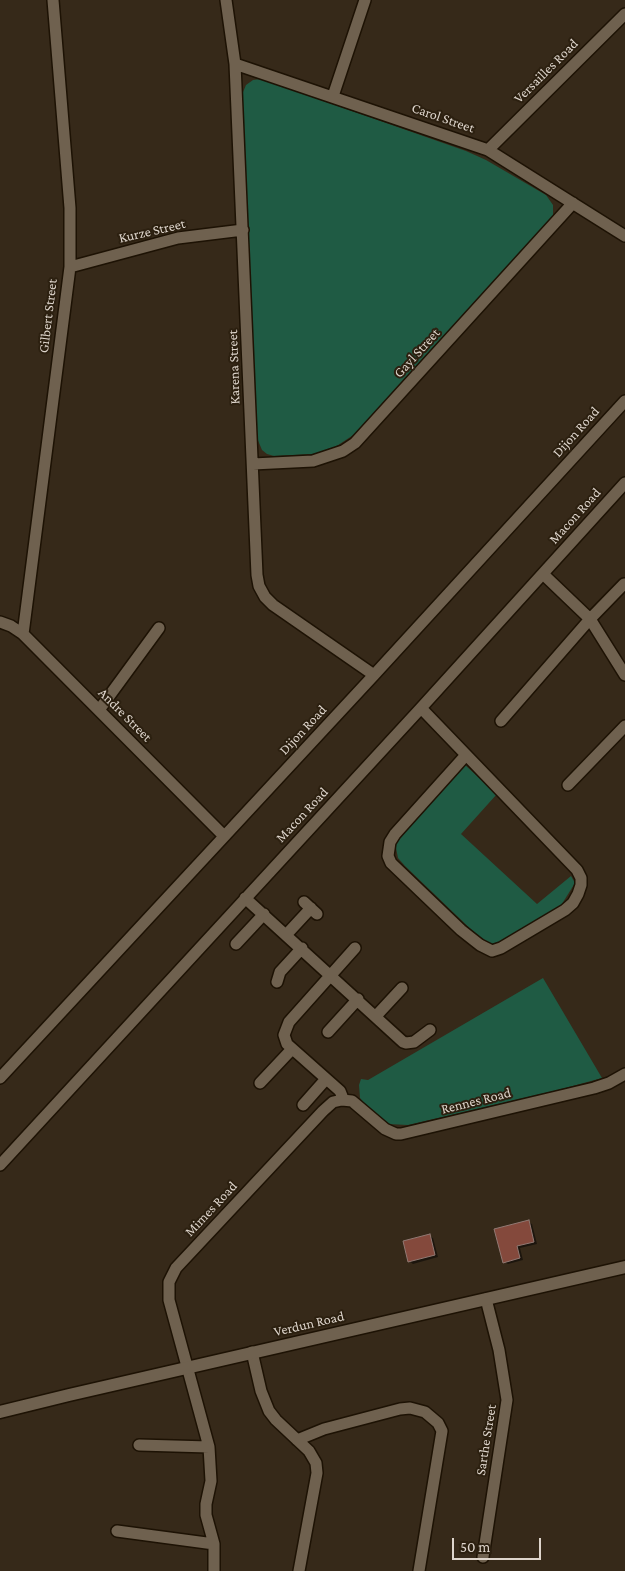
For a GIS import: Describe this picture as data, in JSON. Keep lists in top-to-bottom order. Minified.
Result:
{"streets":{"street":["Versailles Road","Carol Street","Kurze Street","Gilbert Street","Gayl Street","Karena Street","Dijon Road","Macon Road","Andre Street","Rennes Road","Mimes Road","Verdun Road","Sarthe Street"]},"crossings":[["Versailles Road","Carol Street"],["Carol Street","Gayl Street"],["Carol Street","Karena Street"],["Kurze Street","Gilbert Street"],["Kurze Street","Karena Street"],["Gilbert Street","Andre Street"],["Gayl Street","Karena Street"],["Karena Street","Dijon Road"],["Dijon Road","Andre Street"],["Rennes Road","Mimes Road"],["Mimes Road","Verdun Road"],["Verdun Road","Sarthe Street"]],"scale_bar":"50 m"}
